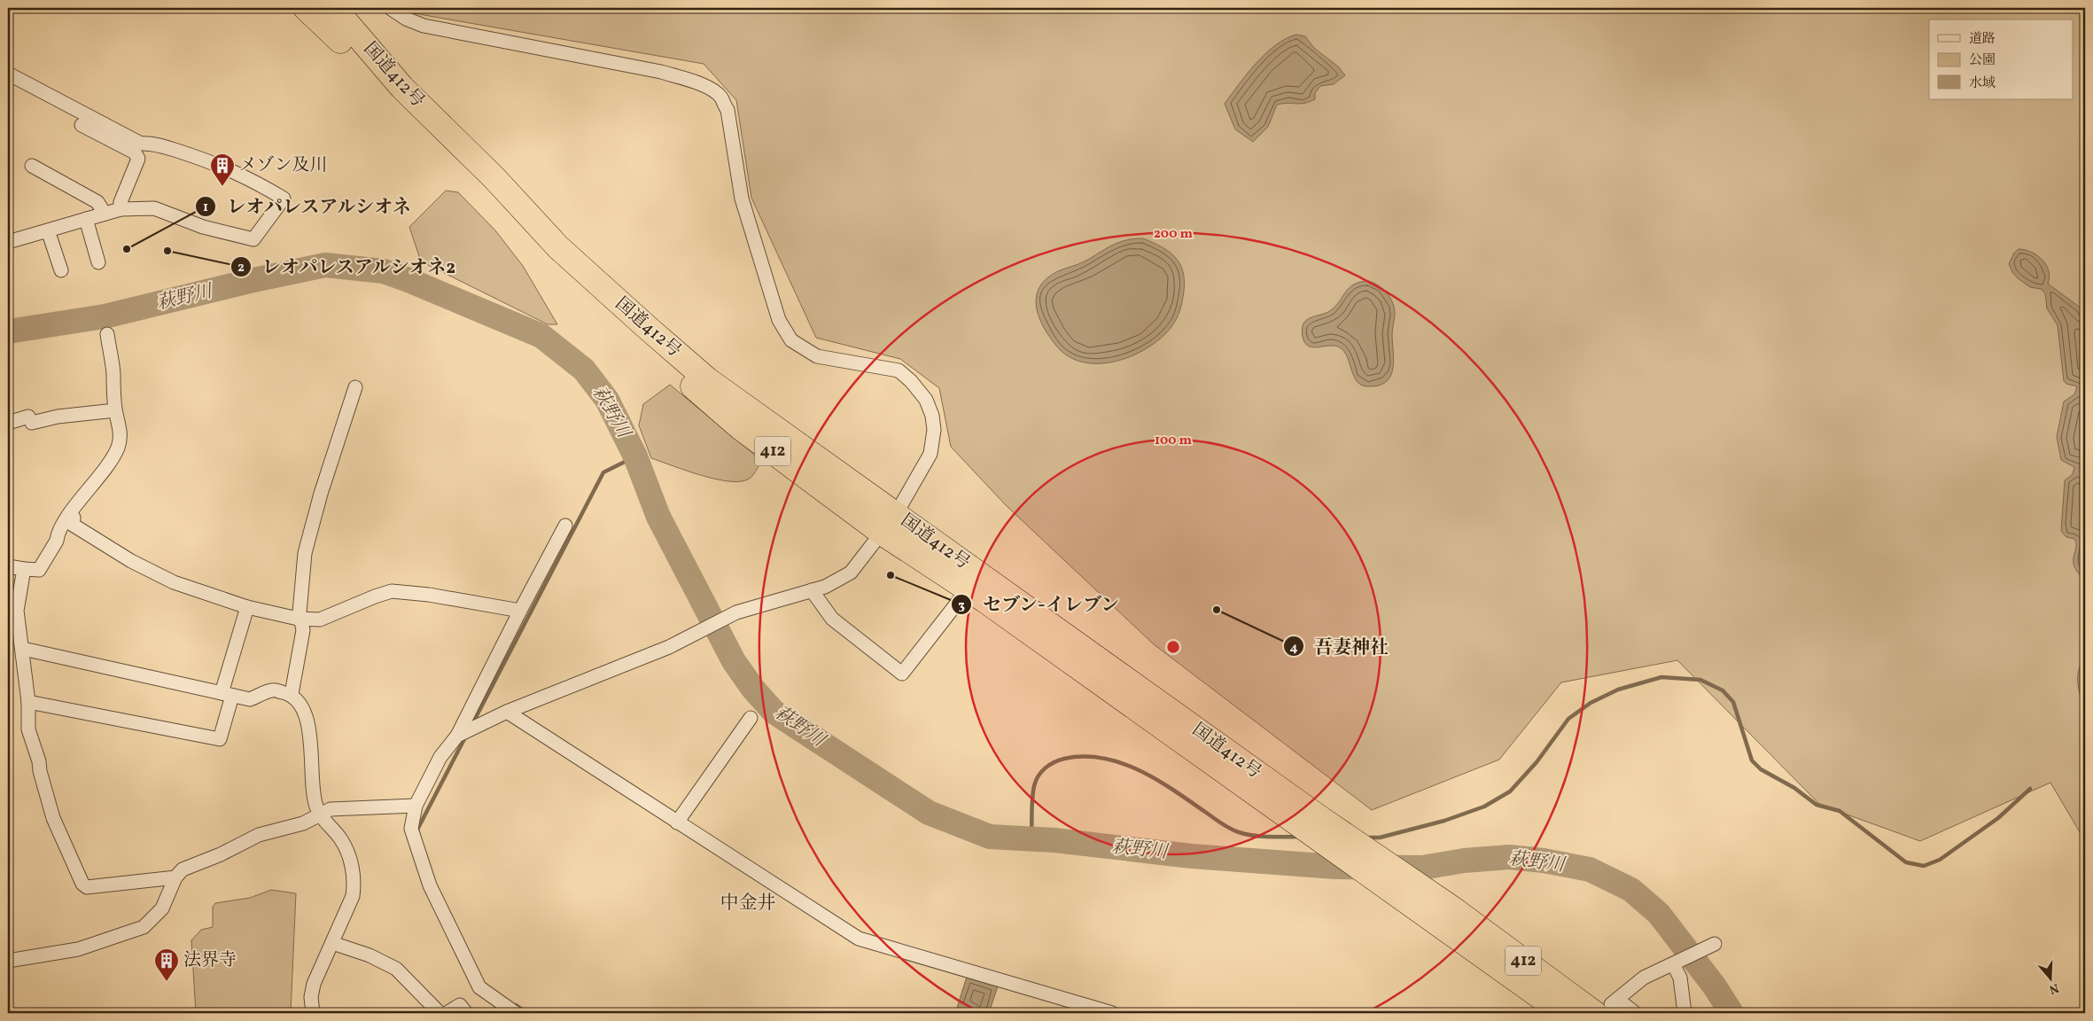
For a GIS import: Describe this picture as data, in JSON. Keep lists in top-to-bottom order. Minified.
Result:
{"streets":{"highway":["国道412号","412"]},"districts":["中金井"],"water":["萩野川"],"places":{"building":["メゾン及川","法界寺"],"other":["レオパレスアルシオネ","レオパレスアルシオネ2","セブン-イレブン","吾妻神社"]},"legend":["道路","公園","水域"],"north":"bottom","rings":["200 m","100 m"]}
